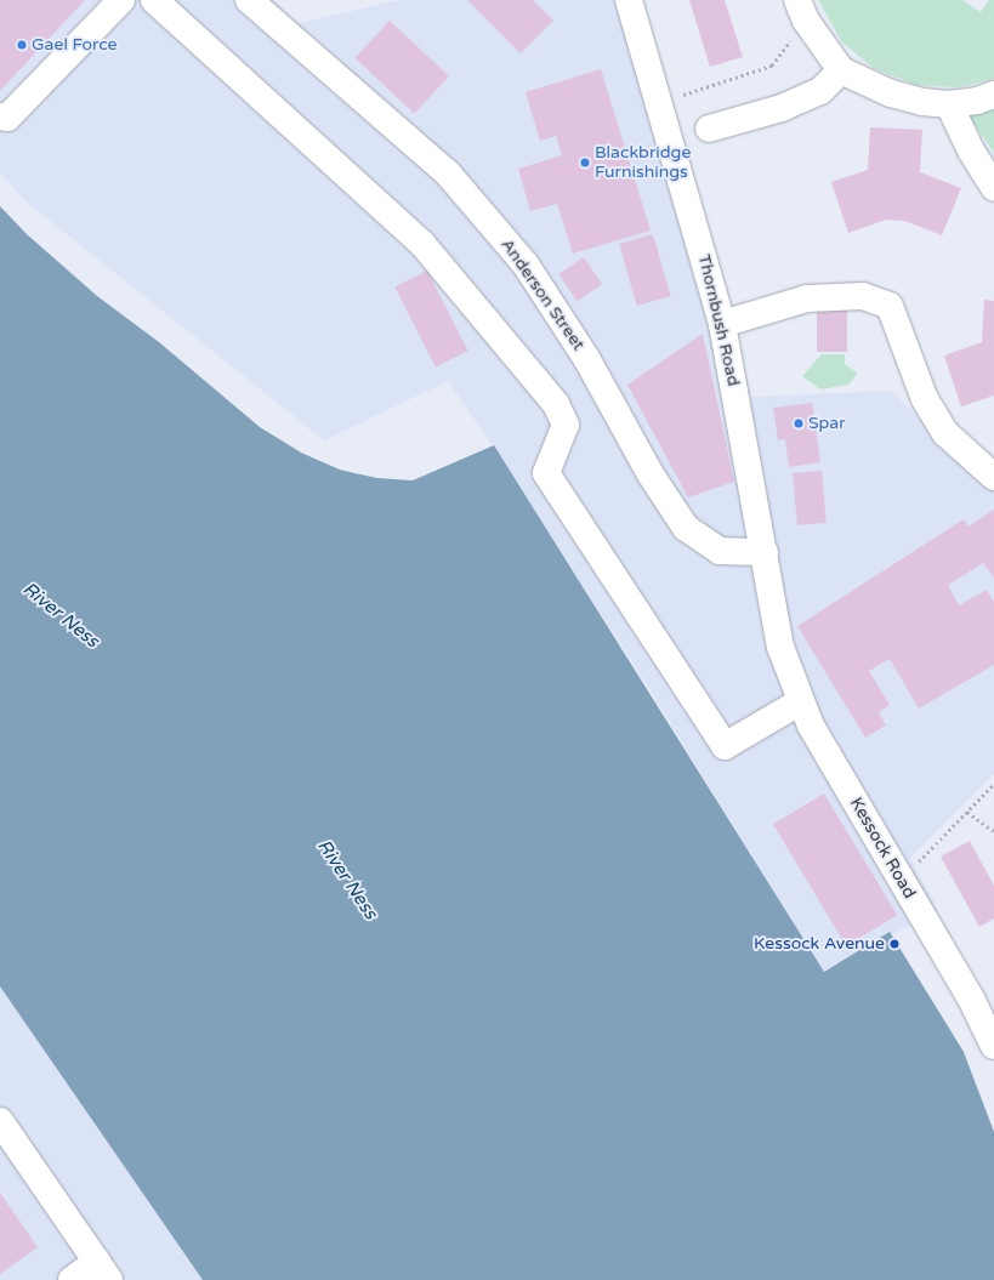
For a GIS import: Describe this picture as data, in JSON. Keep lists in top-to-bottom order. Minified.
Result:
{"streets":{"street":["Anderson Street","Thornbush Road","Kessock Road"]},"crossings":[["Anderson Street","Thornbush Road"],["Thornbush Road","Kessock Road"]],"water":["River Ness"],"places":["Gael Force","Blackbridge Furnishings","Spar","Kessock Avenue"]}
